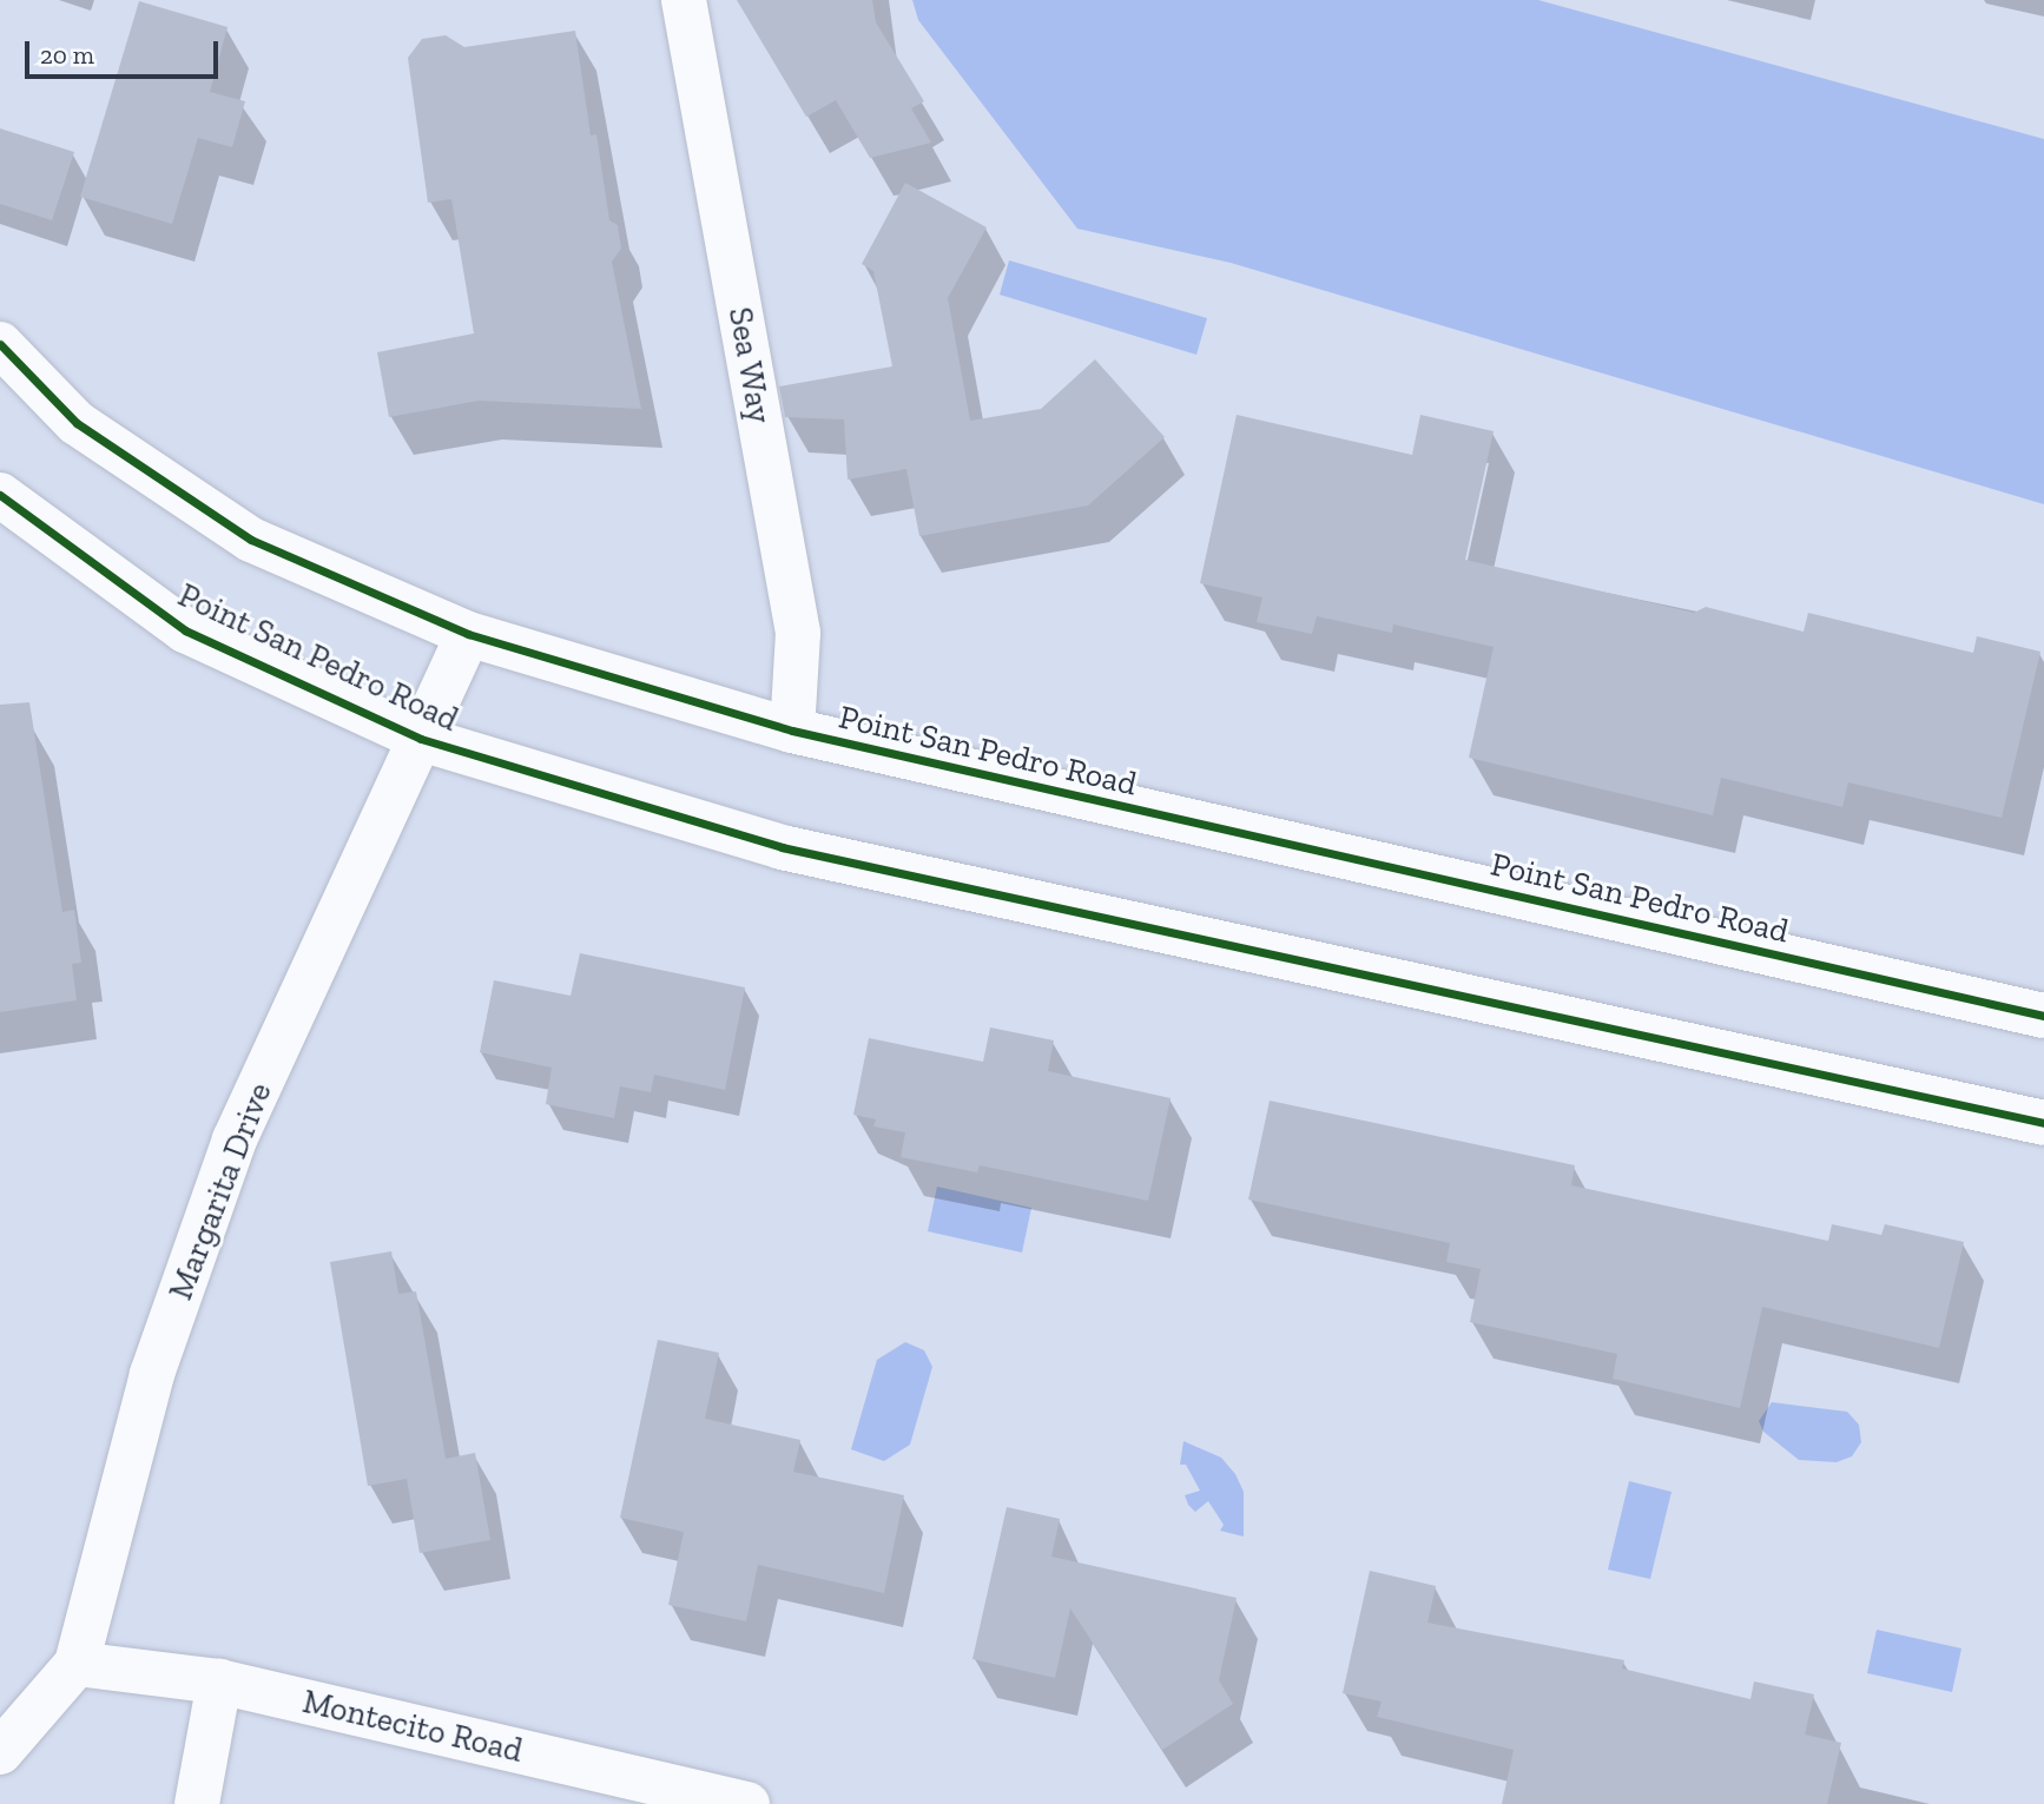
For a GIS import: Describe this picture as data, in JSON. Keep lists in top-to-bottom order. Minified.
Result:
{"streets":{"main road":["Sea Way","Point San Pedro Road","Margarita Drive","Montecito Road"]},"crossings":[["Sea Way","Point San Pedro Road"],["Point San Pedro Road","Margarita Drive"],["Margarita Drive","Montecito Road"]],"scale_bar":"20 m"}
